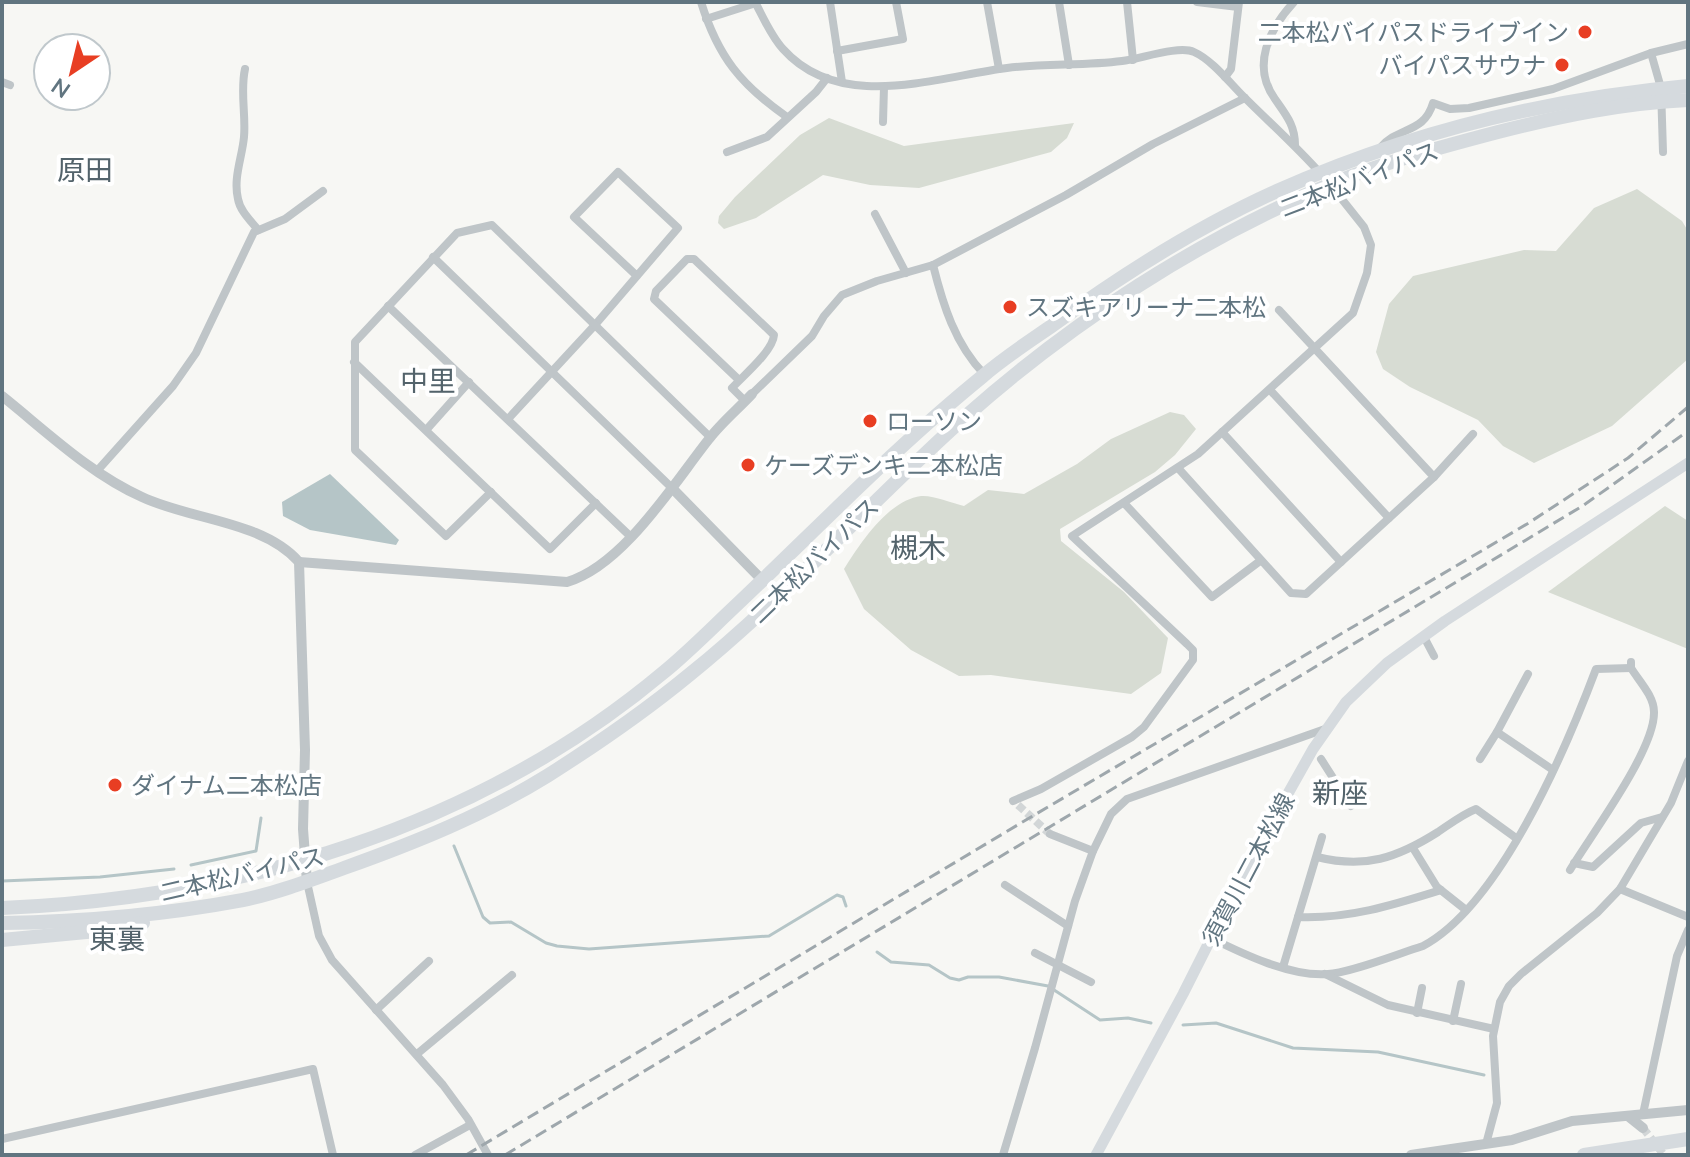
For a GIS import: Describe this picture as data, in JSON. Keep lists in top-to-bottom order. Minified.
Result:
{"streets":{"highway":["二本松バイパス"],"main road":["須賀川二本松線"]},"districts":["原田","中里","槻木","新座","東裏"],"places":["二本松バイパスドライブイン","バイパスサウナ","スズキアリーナ二本松","ローソン","ケーズデンキ二本松店","ダイナム二本松店"],"north":"bottom left"}
